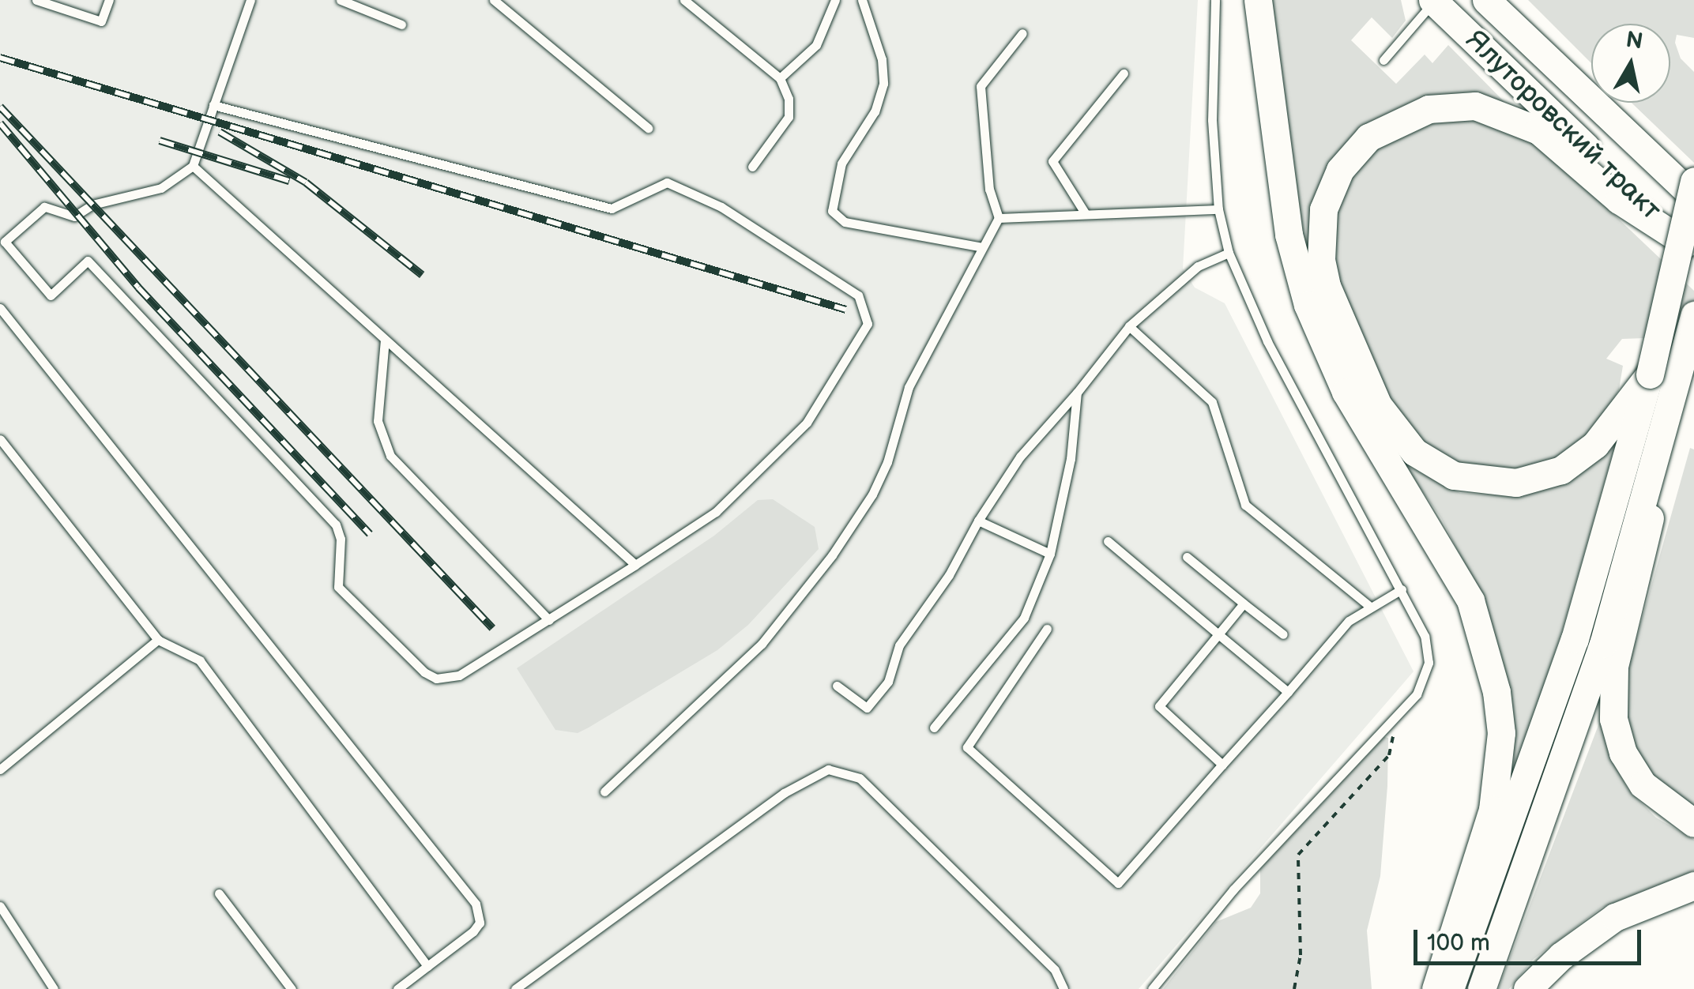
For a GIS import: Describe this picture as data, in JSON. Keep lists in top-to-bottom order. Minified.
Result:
{"streets":{"main road":["Ялуторовский тракт"]},"scale_bar":"100 m","north":"top"}
